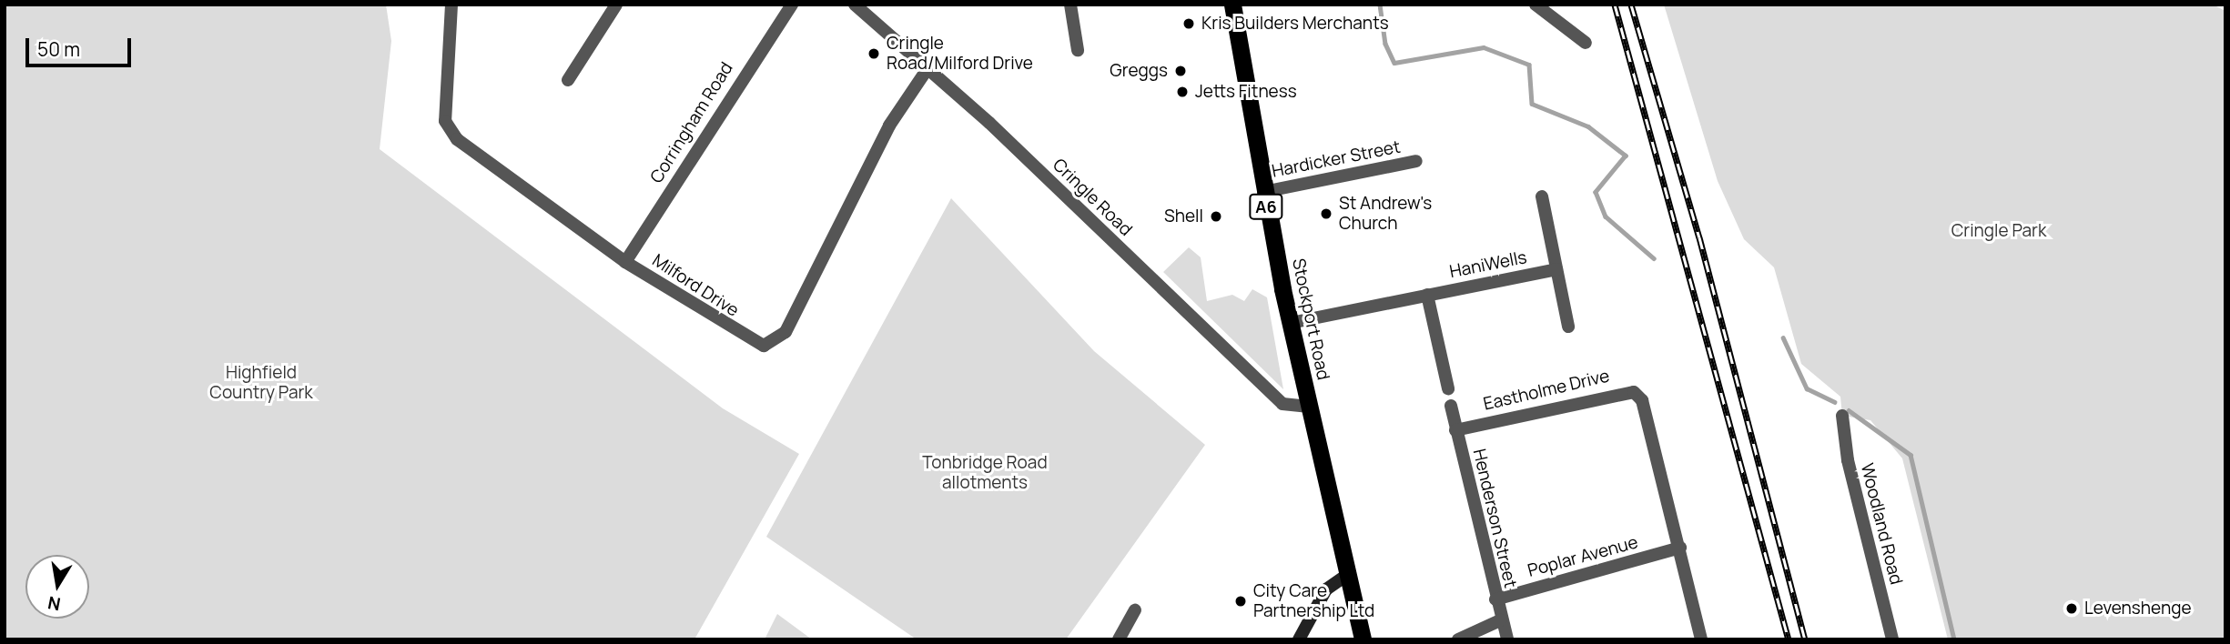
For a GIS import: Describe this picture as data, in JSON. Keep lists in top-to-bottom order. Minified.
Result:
{"streets":{"highway":["A6","Stockport Road"],"street":["Corringham Road","Hardicker Street","Cringle Road","HaniWells","Milford Drive","Eastholme Drive","Henderson Street","Woodland Road","Poplar Avenue"]},"crossings":[["Corringham Road","Milford Drive"],["Hardicker Street","Stockport Road"],["Cringle Road","Milford Drive"],["Cringle Road","Stockport Road"],["HaniWells","Stockport Road"],["Eastholme Drive","Henderson Street"],["Eastholme Drive","Poplar Avenue"],["Henderson Street","Poplar Avenue"]],"parks":["Cringle Park","Highfield Country Park","Tonbridge Road allotments"],"places":["Kris Builders Merchants","Cringle Road/Milford Drive","Greggs","Jetts Fitness","St Andrew's Church","Shell","City Care Partnership Ltd","Levenshenge"],"scale_bar":"50 m","north":"bottom"}
